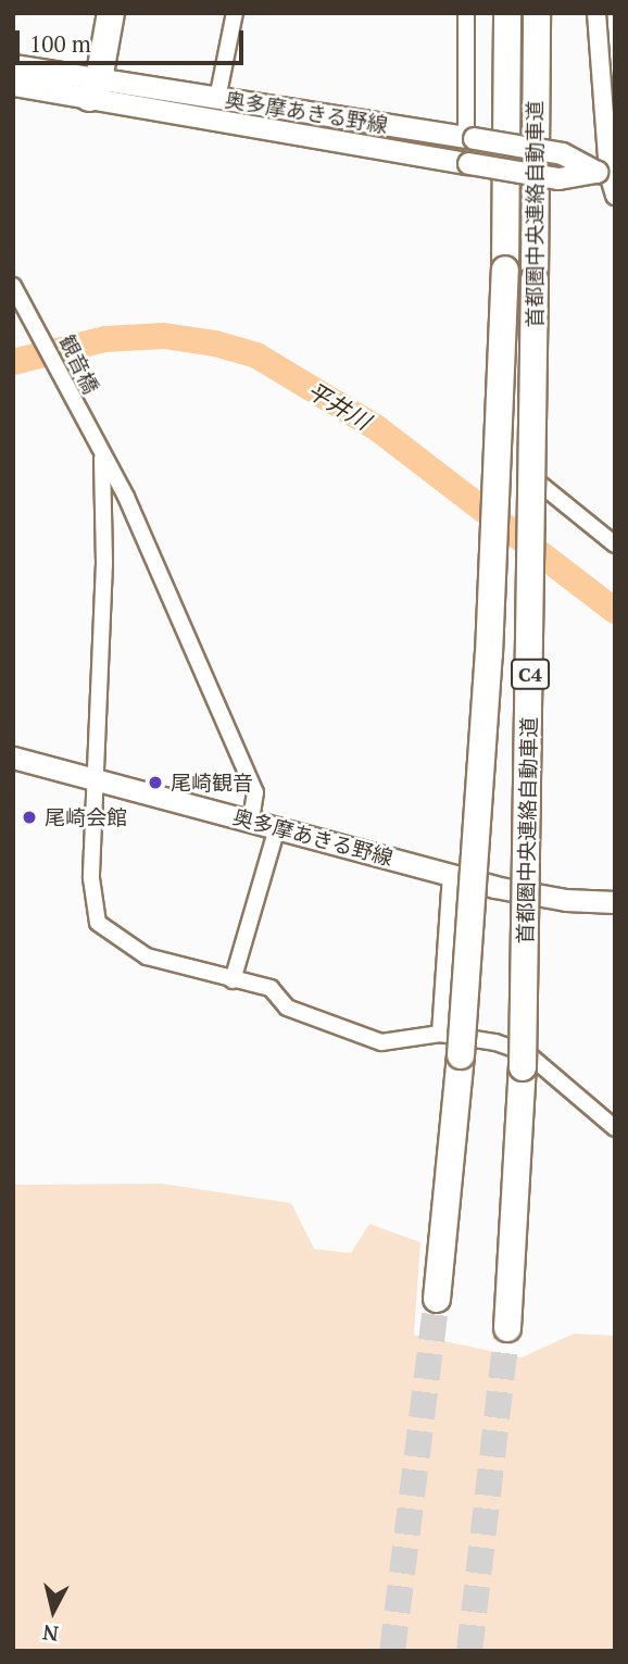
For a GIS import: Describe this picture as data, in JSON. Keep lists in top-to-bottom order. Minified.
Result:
{"streets":{"highway":["首都圏中央連絡自動車道","C4"],"main road":["奥多摩あきる野線"],"street":["観音橋"]},"crossings":[["奥多摩あきる野線","観音橋"]],"water":["平井川"],"places":["尾崎観音","尾崎会館"],"scale_bar":"100 m","north":"bottom"}
